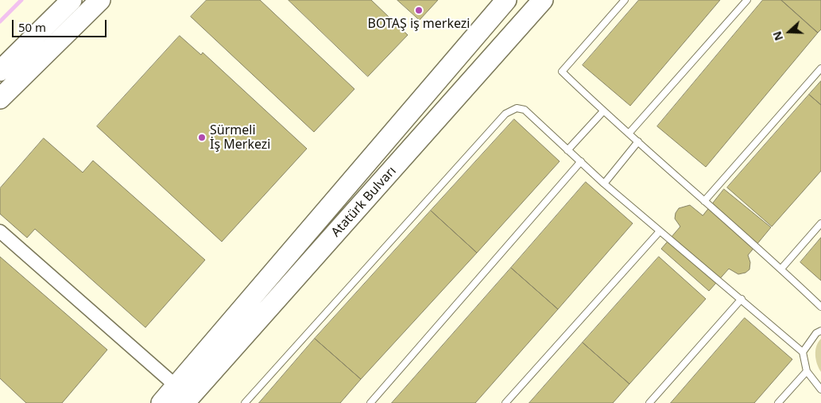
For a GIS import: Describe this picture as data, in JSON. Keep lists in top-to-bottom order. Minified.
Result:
{"streets":{"main road":["Atatürk Bulvarı"]},"places":["BOTAŞ iş merkezi","Sürmeli İş Merkezi"],"scale_bar":"50 m","north":"left"}
